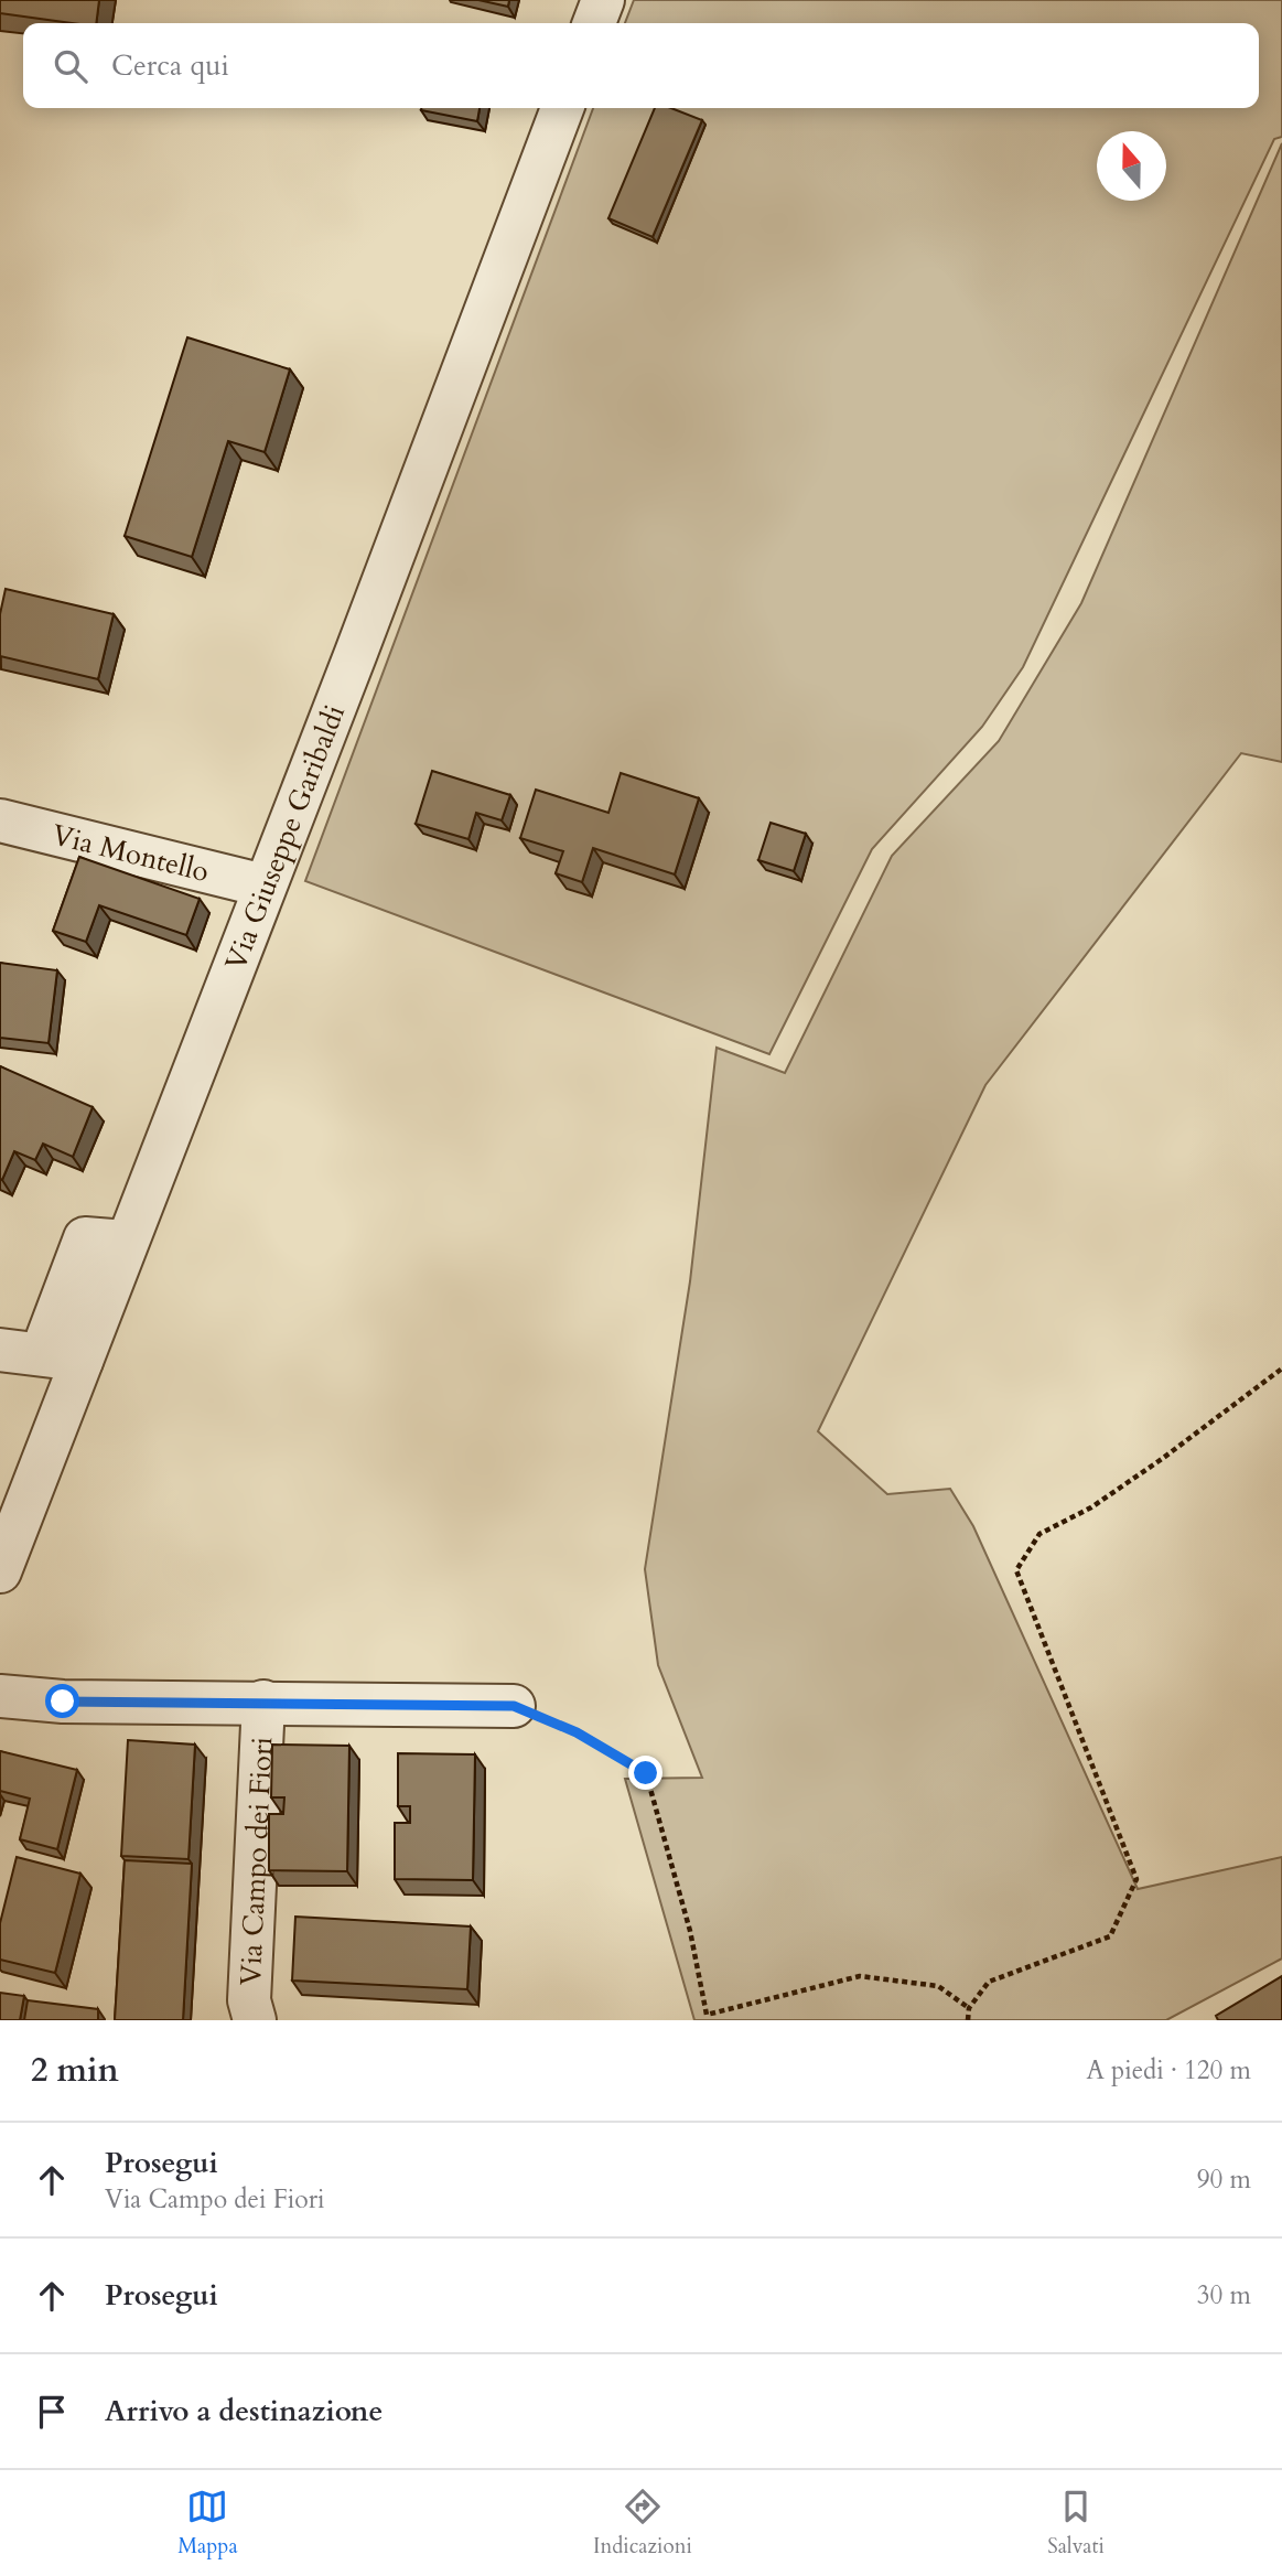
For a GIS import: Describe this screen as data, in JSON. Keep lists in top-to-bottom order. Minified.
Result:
{"streets":{"street":["Via Giuseppe Garibaldi","Via Montello","Via Campo dei Fiori"]},"crossings":[["Via Giuseppe Garibaldi","Via Montello"]],"north":"top","page":{"search":"Cerca qui","heading":["2 min","A piedi · 120 m"],"list":[["Prosegui","Via Campo dei Fiori","90 m"],["Prosegui","30 m"],"Arrivo a destinazione"],"nav":["Mappa","Indicazioni","Salvati"]}}
